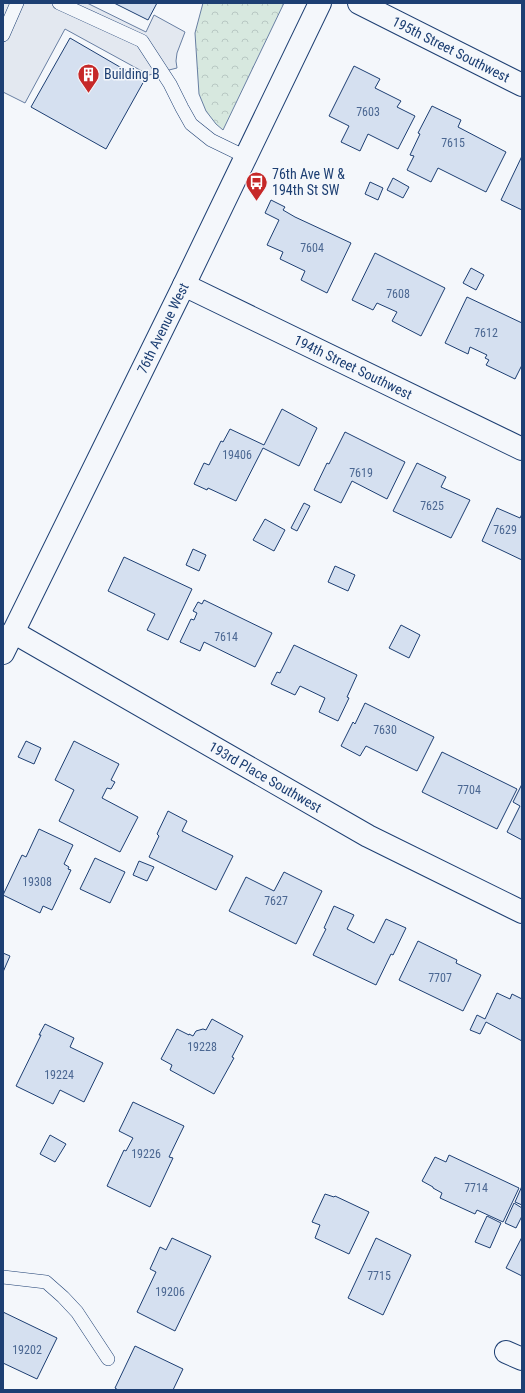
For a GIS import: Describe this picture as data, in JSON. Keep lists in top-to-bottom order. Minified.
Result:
{"streets":{"street":["195th Street Southwest","76th Avenue West","194th Street Southwest","193rd Place Southwest"]},"crossings":[["76th Avenue West","194th Street Southwest"],["76th Avenue West","193rd Place Southwest"]],"places":{"building":["Building B"],"bus stop":["76th Ave W & 194th St SW"]},"house_numbers":["7603","7615","7604","7608","7612","19406","7619","7625","7629","7614","7630","7704","19308","7627","7707","19228","19224","19226","7714","7715","19206","19202"]}
